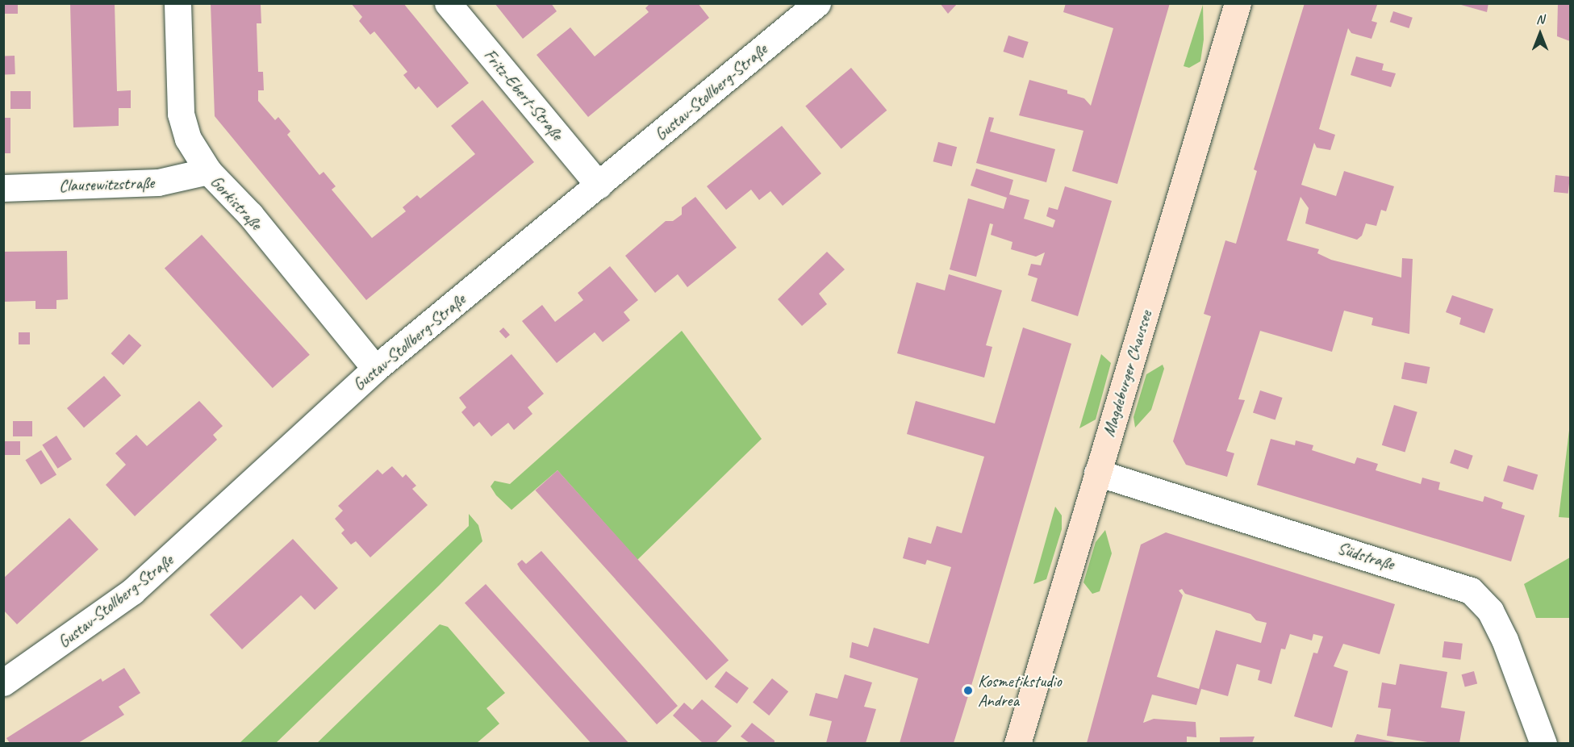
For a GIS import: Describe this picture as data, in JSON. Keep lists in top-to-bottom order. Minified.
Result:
{"streets":{"street":["Gustav-Stollberg-Straße","Fritz-Ebert-Straße","Clausewitzstraße","Gorkistraße","Magdeburger Chaussee","Südstraße"]},"crossings":[["Gustav-Stollberg-Straße","Fritz-Ebert-Straße"],["Gustav-Stollberg-Straße","Gorkistraße"],["Clausewitzstraße","Gorkistraße"],["Magdeburger Chaussee","Südstraße"]],"places":["Kosmetikstudio Andrea"],"north":"top"}
